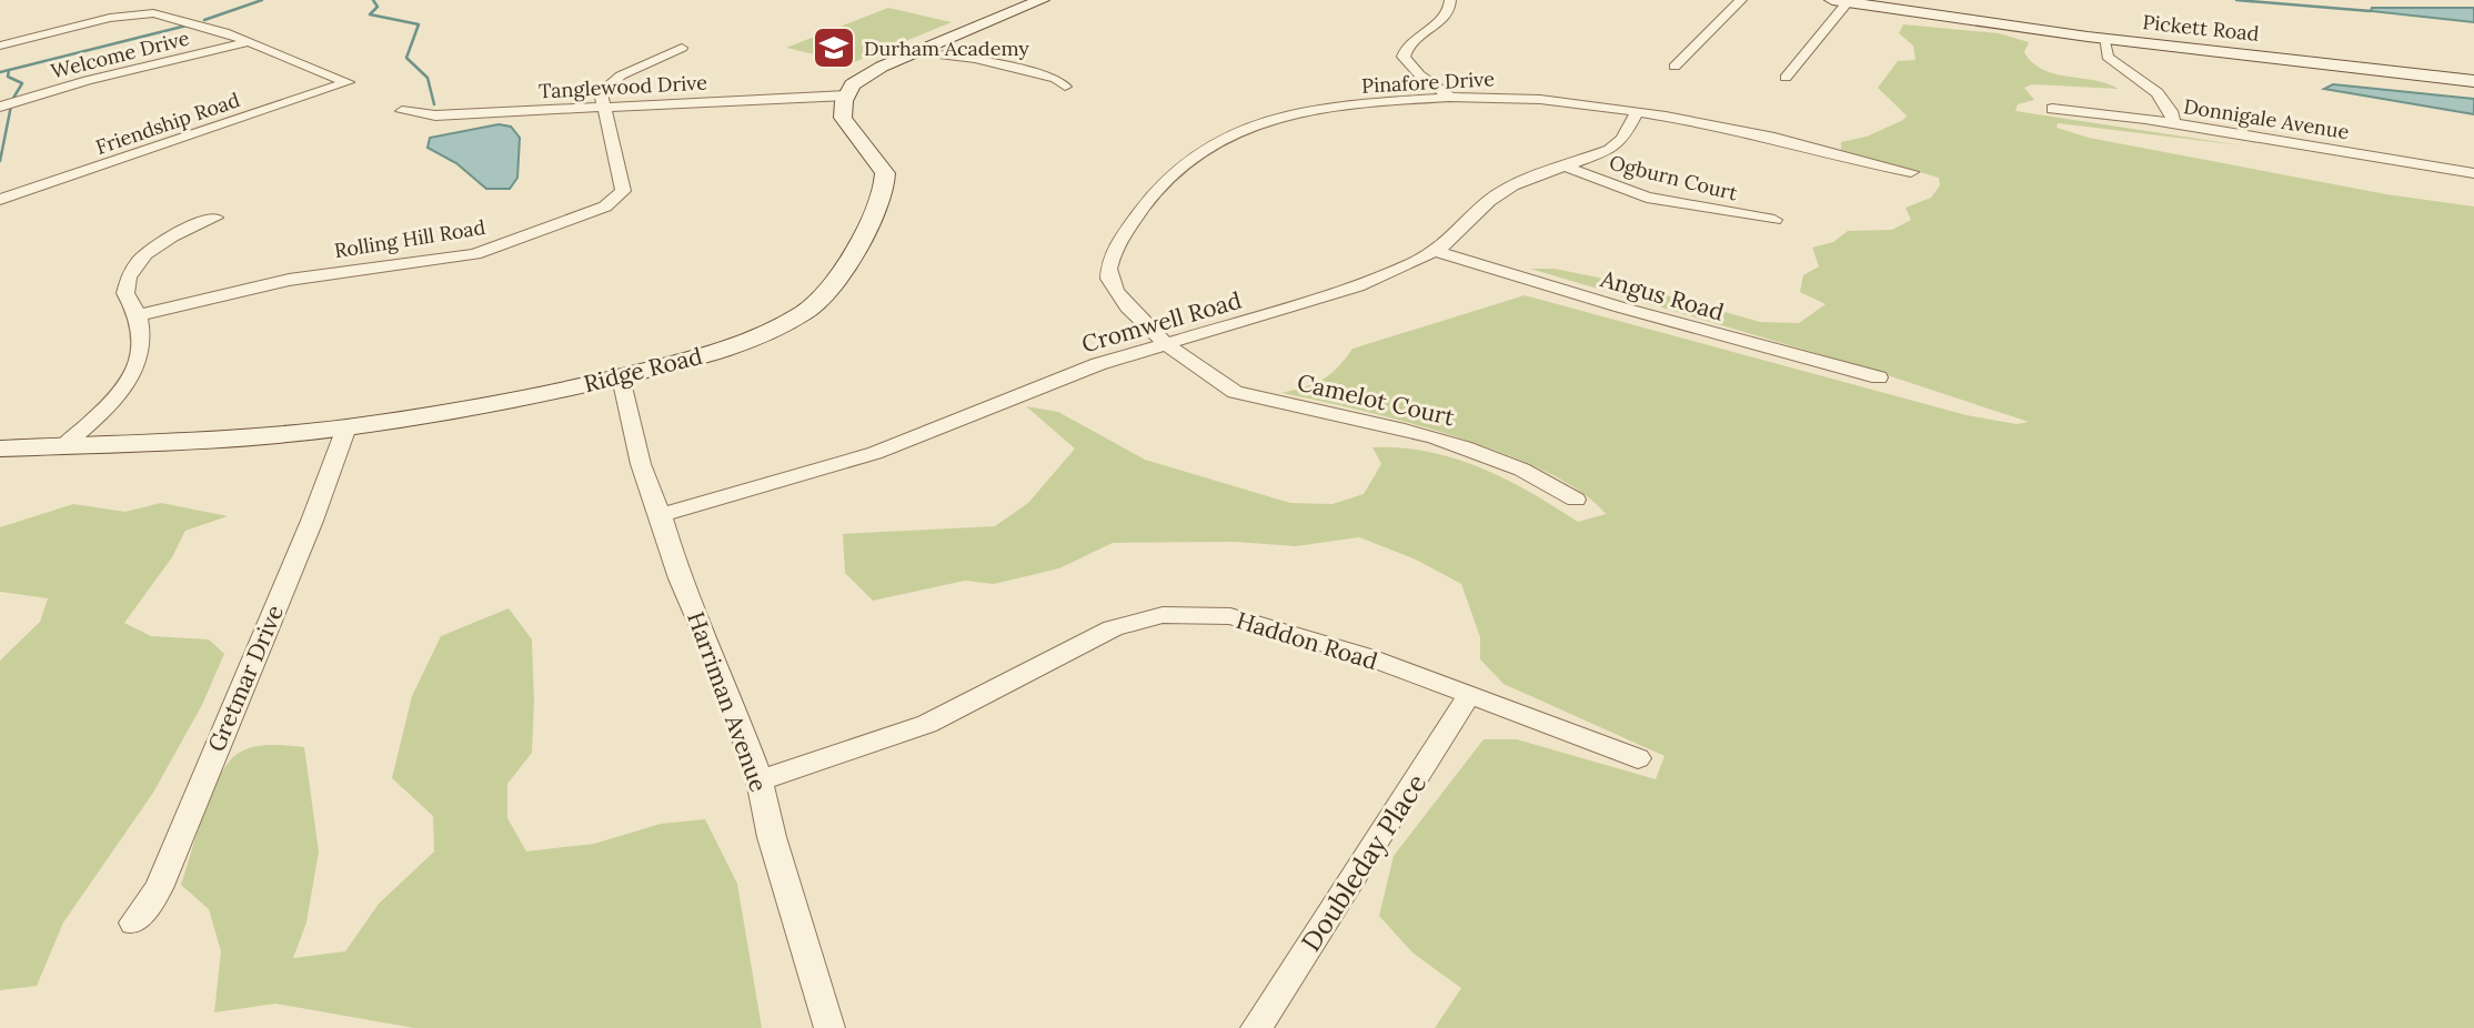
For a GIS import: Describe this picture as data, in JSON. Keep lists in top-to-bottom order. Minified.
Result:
{"streets":{"street":["Pickett Road","Welcome Drive","Pinafore Drive","Tanglewood Drive","Donnigale Avenue","Friendship Road","Ogburn Court","Rolling Hill Road","Angus Road","Cromwell Road","Ridge Road","Camelot Court","Haddon Road","Gretmar Drive","Harriman Avenue","Doubleday Place"]},"crossings":[["Welcome Drive","Friendship Road"],["Pinafore Drive","Cromwell Road"],["Pinafore Drive","Camelot Court"],["Tanglewood Drive","Rolling Hill Road"],["Tanglewood Drive","Ridge Road"],["Ogburn Court","Cromwell Road"],["Angus Road","Cromwell Road"],["Cromwell Road","Camelot Court"],["Cromwell Road","Harriman Avenue"],["Ridge Road","Gretmar Drive"],["Ridge Road","Harriman Avenue"],["Haddon Road","Harriman Avenue"],["Haddon Road","Doubleday Place"]],"places":{"school or university":["Durham Academy"]}}
